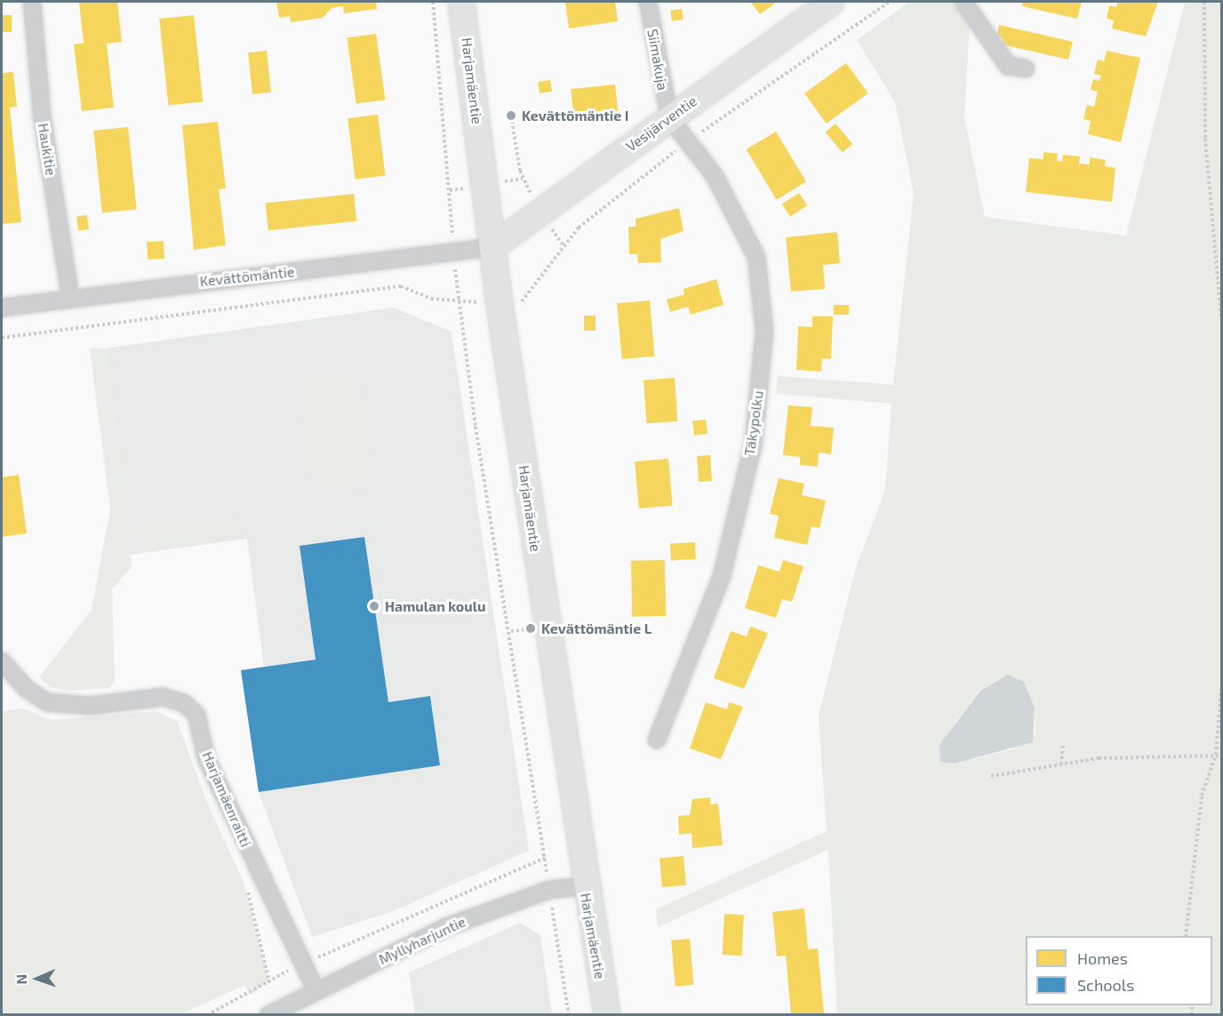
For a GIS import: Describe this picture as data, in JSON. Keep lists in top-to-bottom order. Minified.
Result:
{"streets":{"street":["Siimakuja","Harjamäentie","Vesijärventie","Haukitie","Kevättömäntie","Täkypolku","Harjamäenraitti","Myllyharjuntie"]},"crossings":[["Siimakuja","Vesijärventie"],["Siimakuja","Täkypolku"],["Harjamäentie","Vesijärventie"],["Harjamäentie","Kevättömäntie"],["Harjamäentie","Myllyharjuntie"],["Vesijärventie","Kevättömäntie"],["Vesijärventie","Täkypolku"],["Haukitie","Kevättömäntie"],["Harjamäenraitti","Myllyharjuntie"]],"places":["Kevättömäntie I","Hamulan koulu","Kevättömäntie L"],"legend":["Homes","Schools"],"north":"left"}
